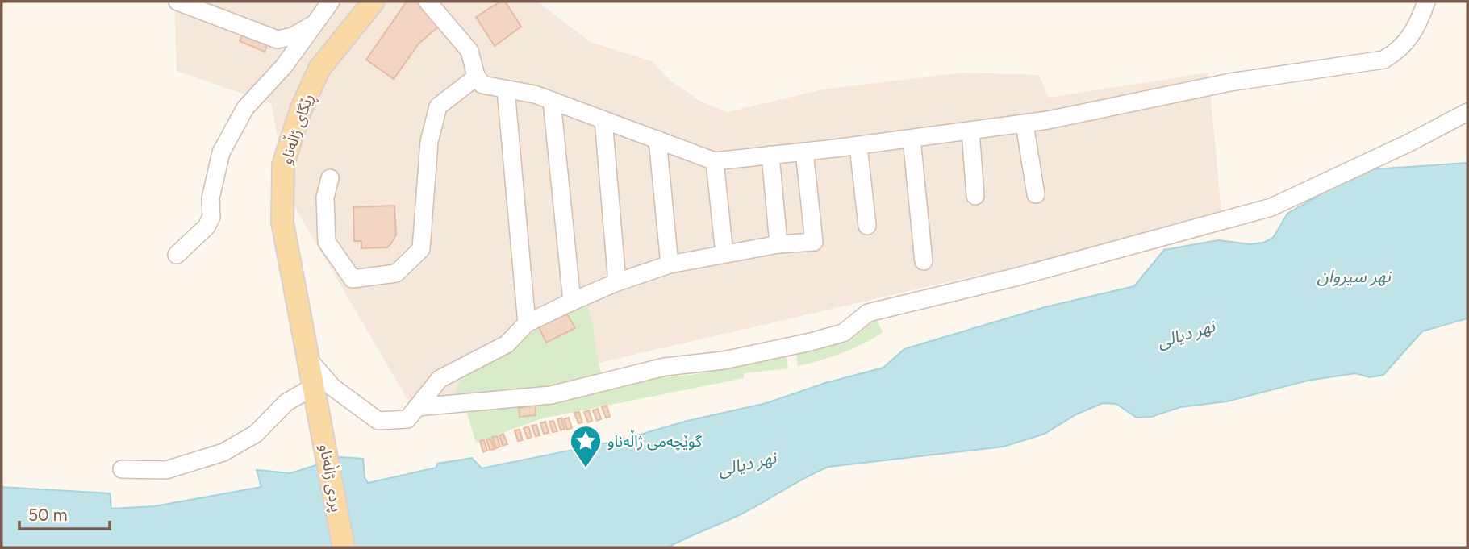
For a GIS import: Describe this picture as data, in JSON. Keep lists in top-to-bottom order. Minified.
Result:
{"streets":{"main road":["ڕێگای ژاڵەناو","پردی ژاڵەناو"]},"crossings":[["ڕێگای ژاڵەناو","پردی ژاڵەناو"]],"water":["نهر سیروان","نهر ديالى"],"places":{"place":["گوێچەمی ژاڵەناو"]},"scale_bar":"50 m"}
